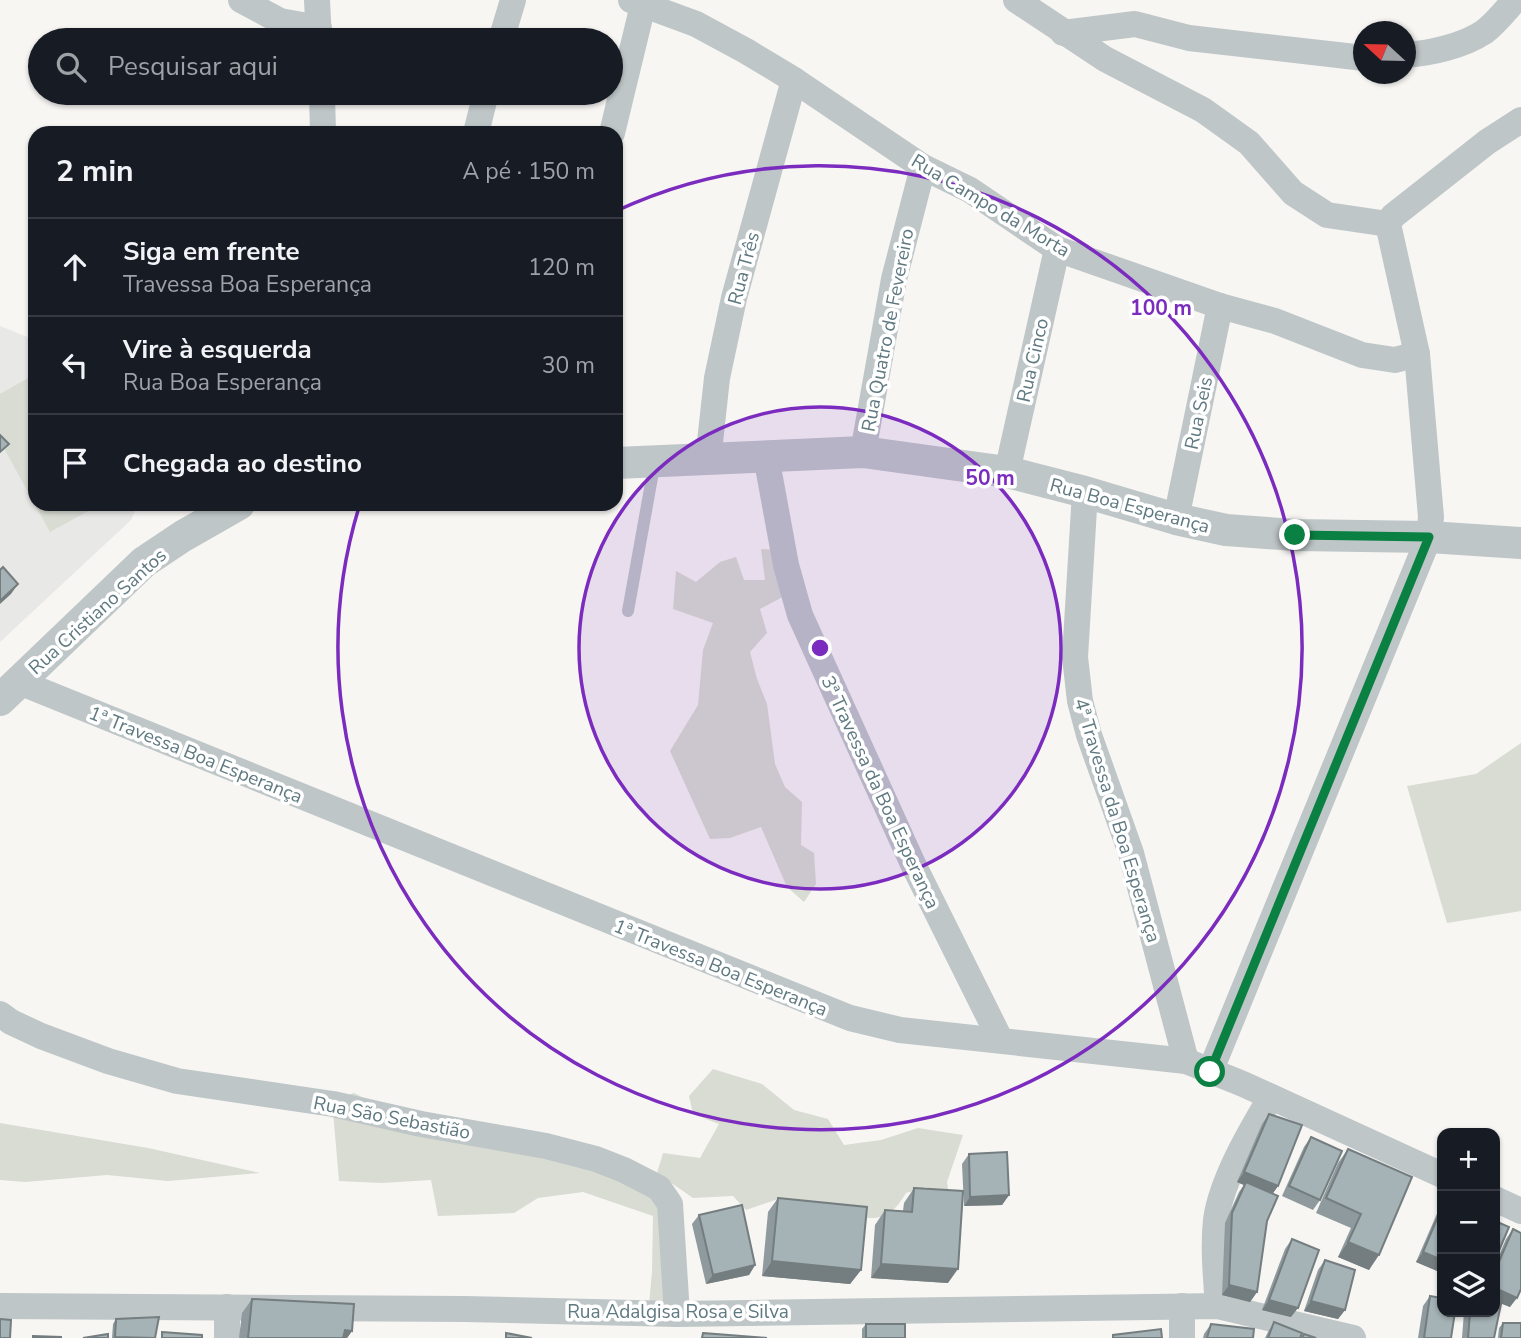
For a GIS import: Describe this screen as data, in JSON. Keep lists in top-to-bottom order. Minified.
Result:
{"streets":{"street":["Rua Campo da Morta","Rua Três","Rua Quatro de Fevereiro","Rua Cinco","Rua Seis","Rua Boa Esperança","Rua Cristiano Santos","1ª Travessa Boa Esperança","3ª Travessa da Boa Esperança","4ª Travessa da Boa Esperança","Rua São Sebastião","Rua Adalgisa Rosa e Silva"]},"crossings":[["Rua Campo da Morta","Rua Três"],["Rua Campo da Morta","Rua Quatro de Fevereiro"],["Rua Campo da Morta","Rua Cinco"],["Rua Campo da Morta","Rua Seis"],["Rua Três","Rua Boa Esperança"],["Rua Quatro de Fevereiro","Rua Boa Esperança"],["Rua Cinco","Rua Boa Esperança"],["Rua Seis","Rua Boa Esperança"],["Rua Boa Esperança","3ª Travessa da Boa Esperança"],["Rua Boa Esperança","4ª Travessa da Boa Esperança"],["Rua Cristiano Santos","1ª Travessa Boa Esperança"],["1ª Travessa Boa Esperança","3ª Travessa da Boa Esperança"],["1ª Travessa Boa Esperança","4ª Travessa da Boa Esperança"],["Rua São Sebastião","Rua Adalgisa Rosa e Silva"]],"north":"left","page":{"search":"Pesquisar aqui","heading":["2 min","A pé · 150 m"],"list":[["Siga em frente","Travessa Boa Esperança","120 m"],["Vire à esquerda","Rua Boa Esperança","30 m"],"Chegada ao destino"],"map_buttons":["+","−"]},"rings":["100 m","50 m"]}
